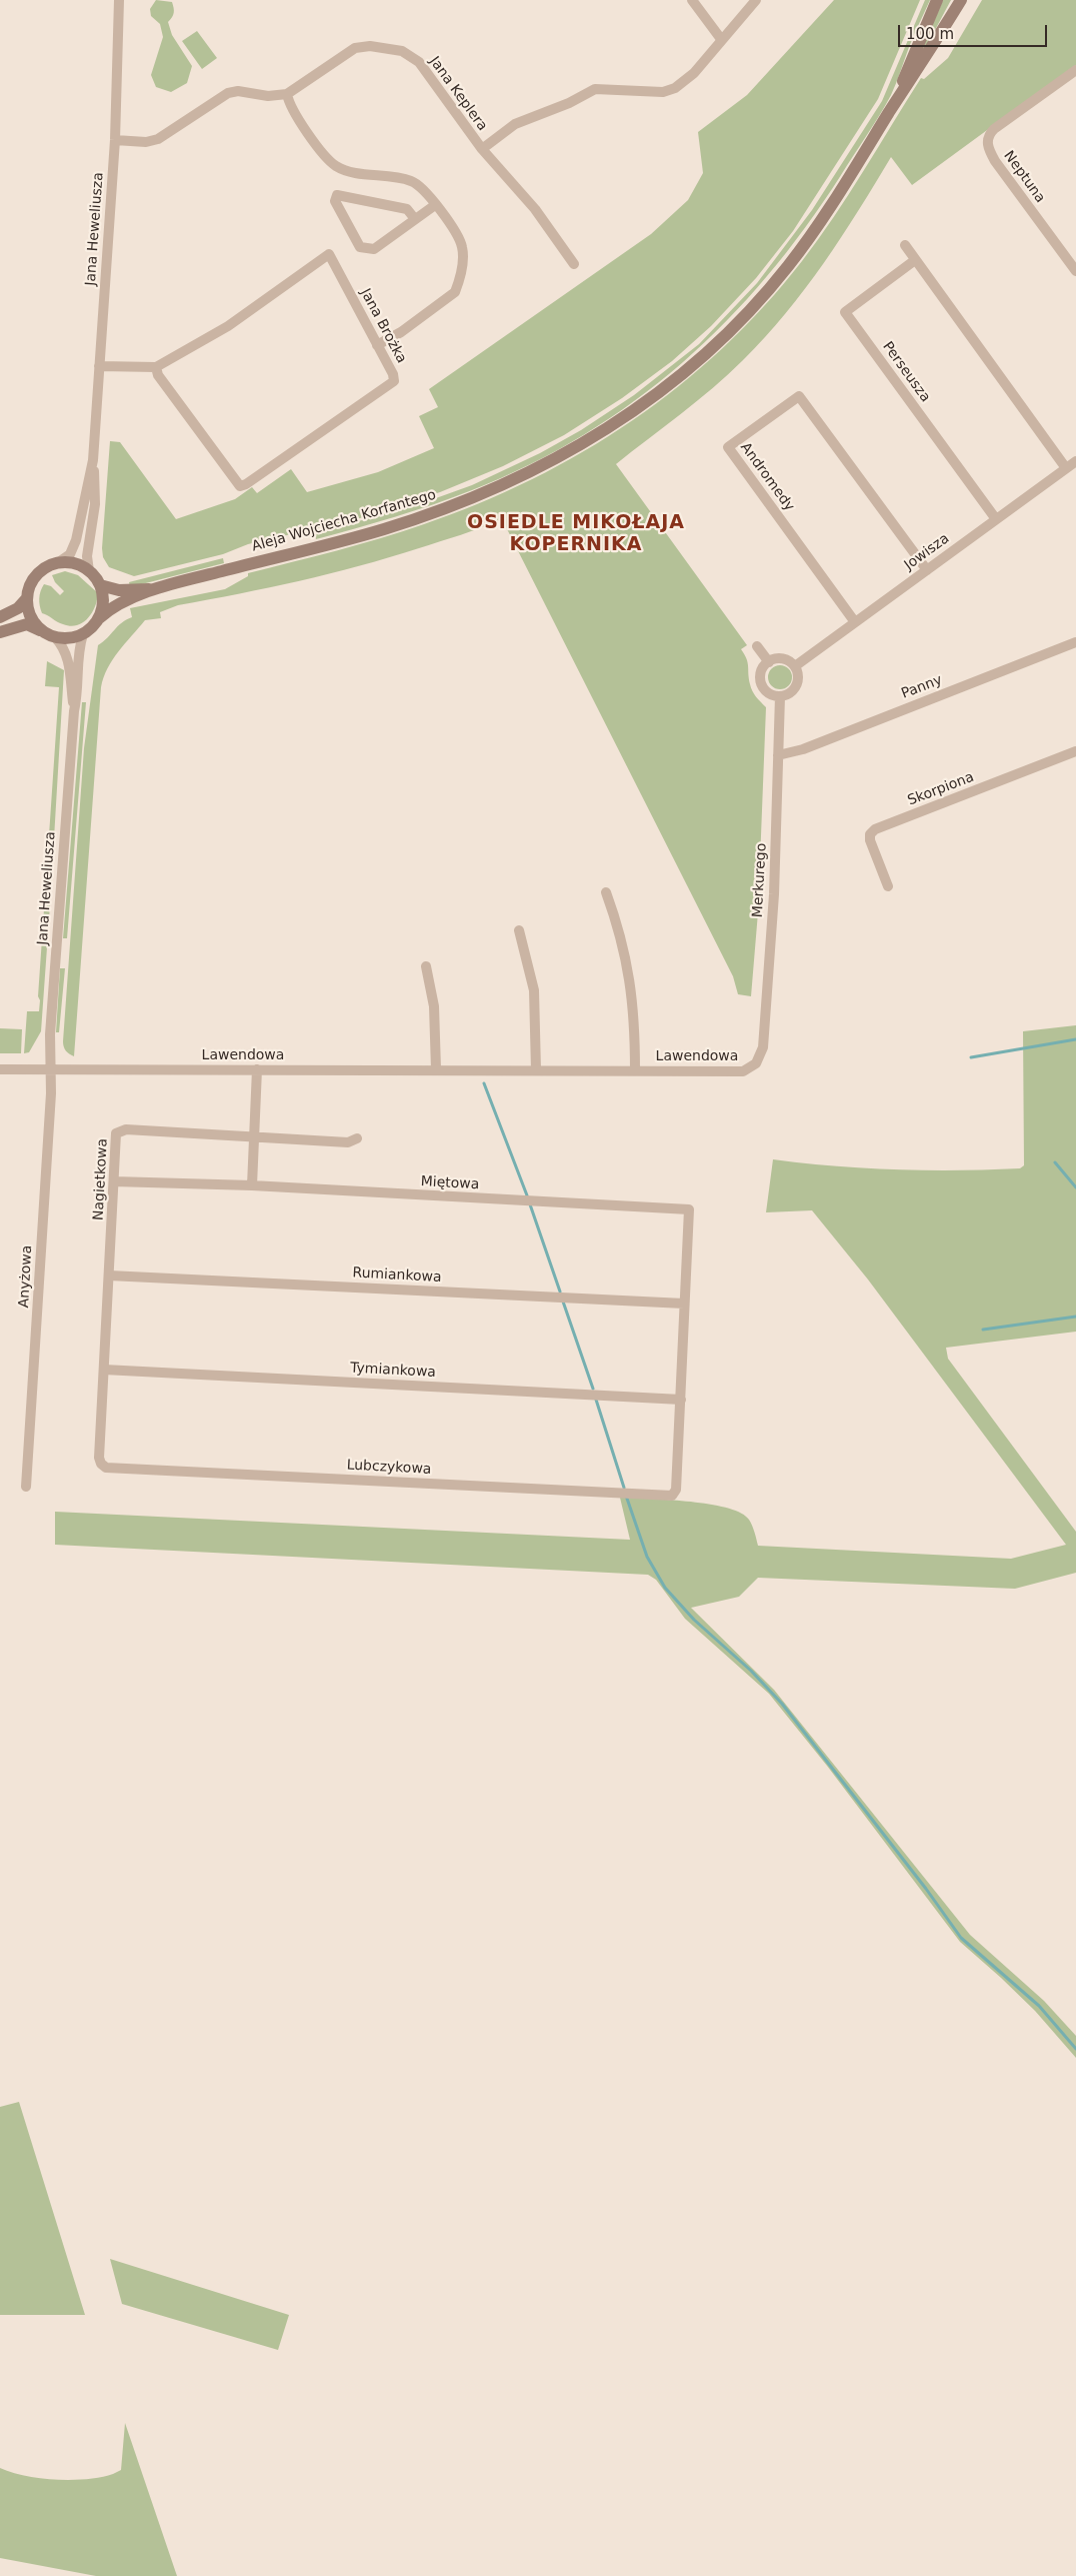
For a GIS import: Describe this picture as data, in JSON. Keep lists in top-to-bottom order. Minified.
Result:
{"streets":{"main road":["Aleja Wojciecha Korfantego"],"street":["Jana Keplera","Neptuna","Jana Heweliusza","Jana Brożka","Perseusza","Andromedy","Jowisza","Panny","Skorpiona","Merkurego","Lawendowa","Nagietkowa","Miętowa","Rumiankowa","Anyżowa","Tymiankowa","Lubczykowa"]},"crossings":[["Jana Heweliusza","Aleja Wojciecha Korfantego"],["Jana Heweliusza","Lawendowa"],["Jana Heweliusza","Anyżowa"],["Perseusza","Jowisza"],["Andromedy","Jowisza"],["Jowisza","Merkurego"],["Panny","Merkurego"],["Merkurego","Lawendowa"],["Lawendowa","Anyżowa"],["Nagietkowa","Miętowa"],["Nagietkowa","Rumiankowa"],["Nagietkowa","Lubczykowa"],["Miętowa","Rumiankowa"],["Miętowa","Lubczykowa"],["Rumiankowa","Lubczykowa"],["Tymiankowa","Lubczykowa"]],"districts":["OSIEDLE MIKOŁAJA KOPERNIKA"],"scale_bar":"100 m"}
